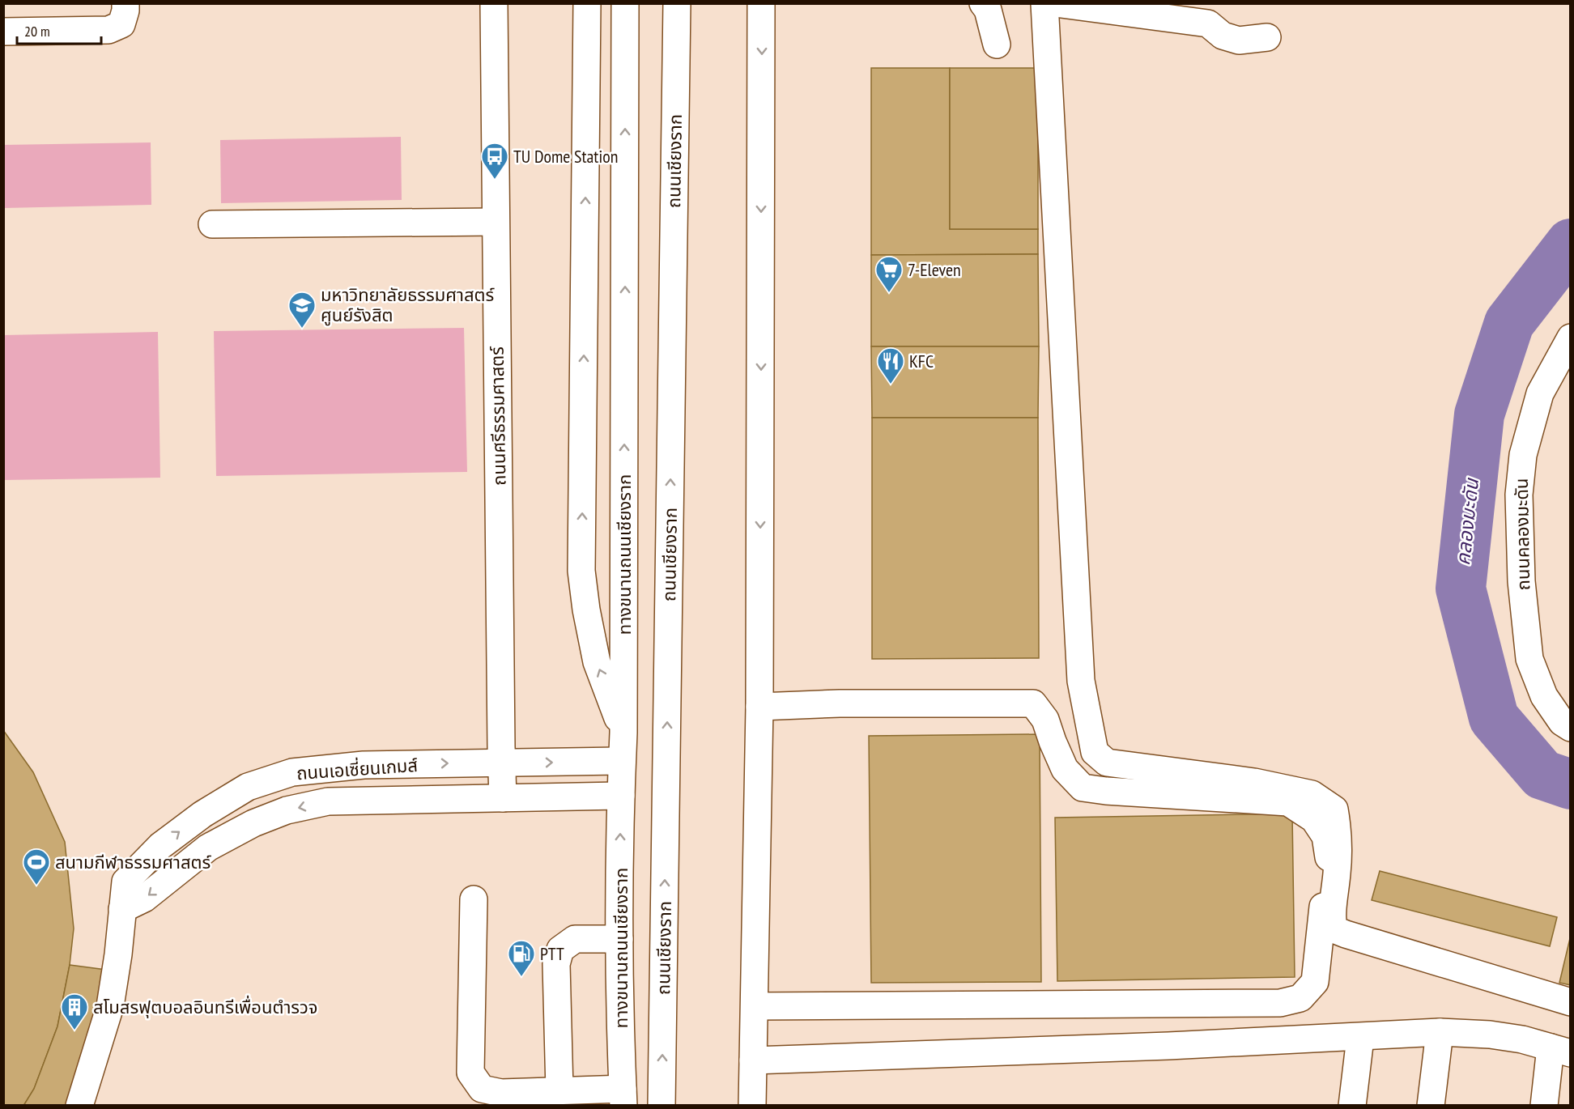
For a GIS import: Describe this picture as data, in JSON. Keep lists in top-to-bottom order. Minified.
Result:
{"streets":{"street":["ถนนเชียงราก","ถนนศรีธรรมศาสตร์","ถนนคลองมะดัน","ทางขนานถนนเชียงราก","ถนนเอเซี่ยนเกมส์"]},"crossings":[["ถนนศรีธรรมศาสตร์","ถนนเอเซี่ยนเกมส์"],["ทางขนานถนนเชียงราก","ถนนเอเซี่ยนเกมส์"]],"water":["คลองมะดัน"],"places":{"bus stop":["TU Dome Station"],"supermarket":["7-Eleven"],"school or university":["มหาวิทยาลัยธรรมศาสตร์ ศูนย์รังสิต"],"restaurant":["KFC"],"sports":["สนามกีฬาธรรมศาสตร์"],"fuel station":["PTT"],"building":["สโมสรฟุตบอลอินทรีเพื่อนตำรวจ"]},"scale_bar":"20 m"}
